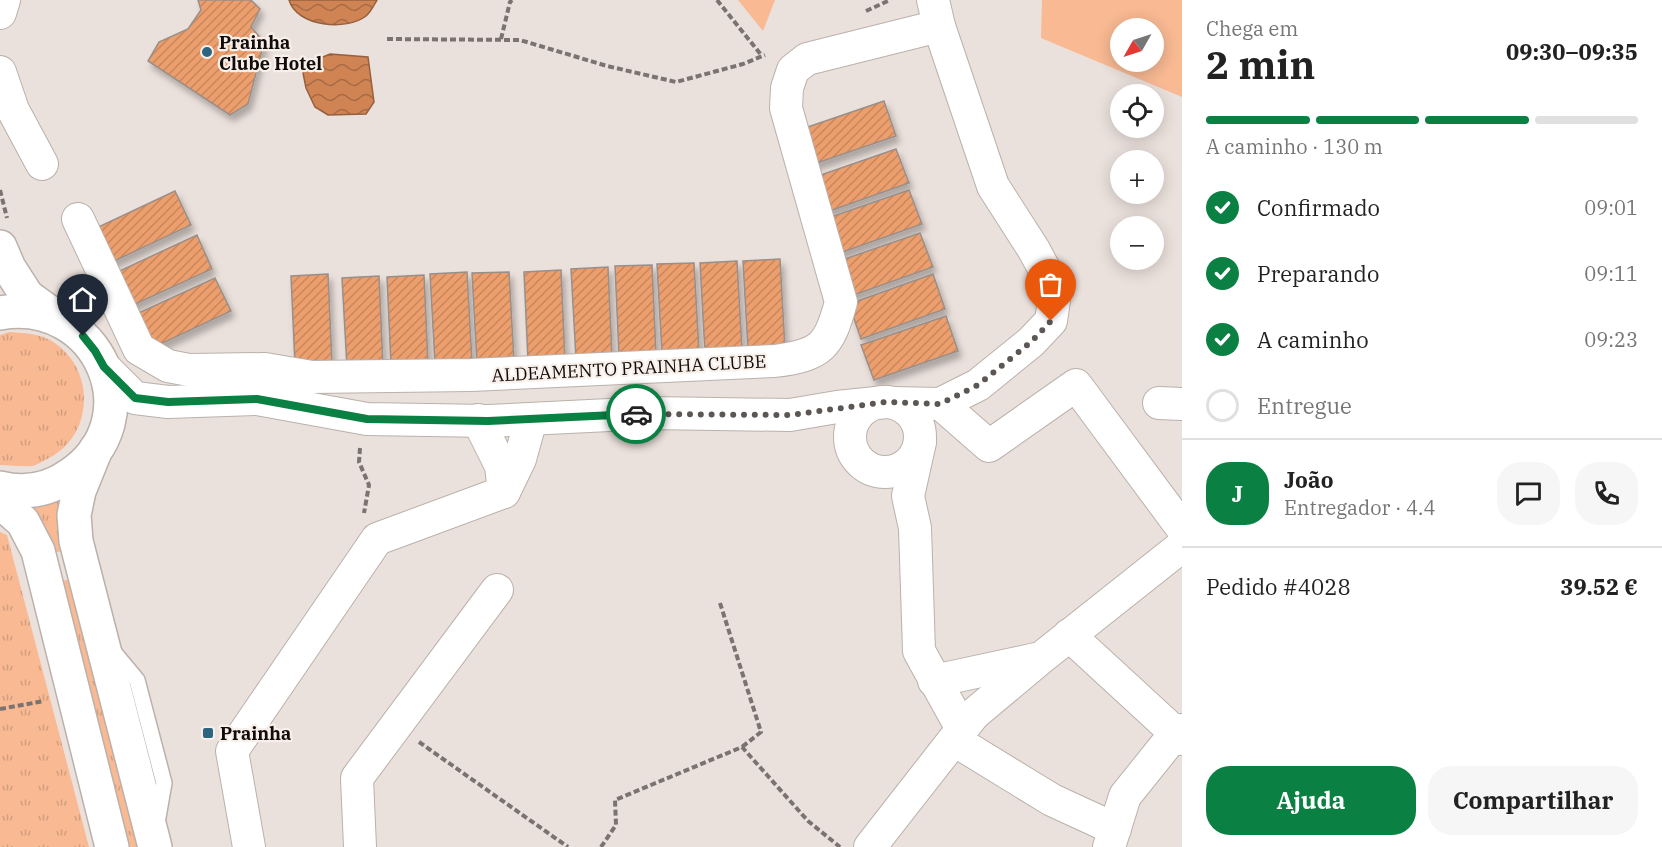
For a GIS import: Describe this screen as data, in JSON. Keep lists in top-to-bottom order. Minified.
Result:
{"streets":{"street":["ALDEAMENTO PRAINHA CLUBE"]},"places":{"other":["Prainha Clube Hotel"],"transit":["Prainha"]},"north":"bottom left","page":{"heading":["2 min","Chega em","09:30–09:35"],"panel":["João","Entregador · 4.4","Pedido #4028","39.52 €"],"map_buttons":["+","−"],"bar":"A caminho · 130 m","list":[["Confirmado","09:01"],["Preparando","09:11"],["A caminho","09:23"],"Entregue"],"round":"J","buttons":["Ajuda","Compartilhar"]}}
